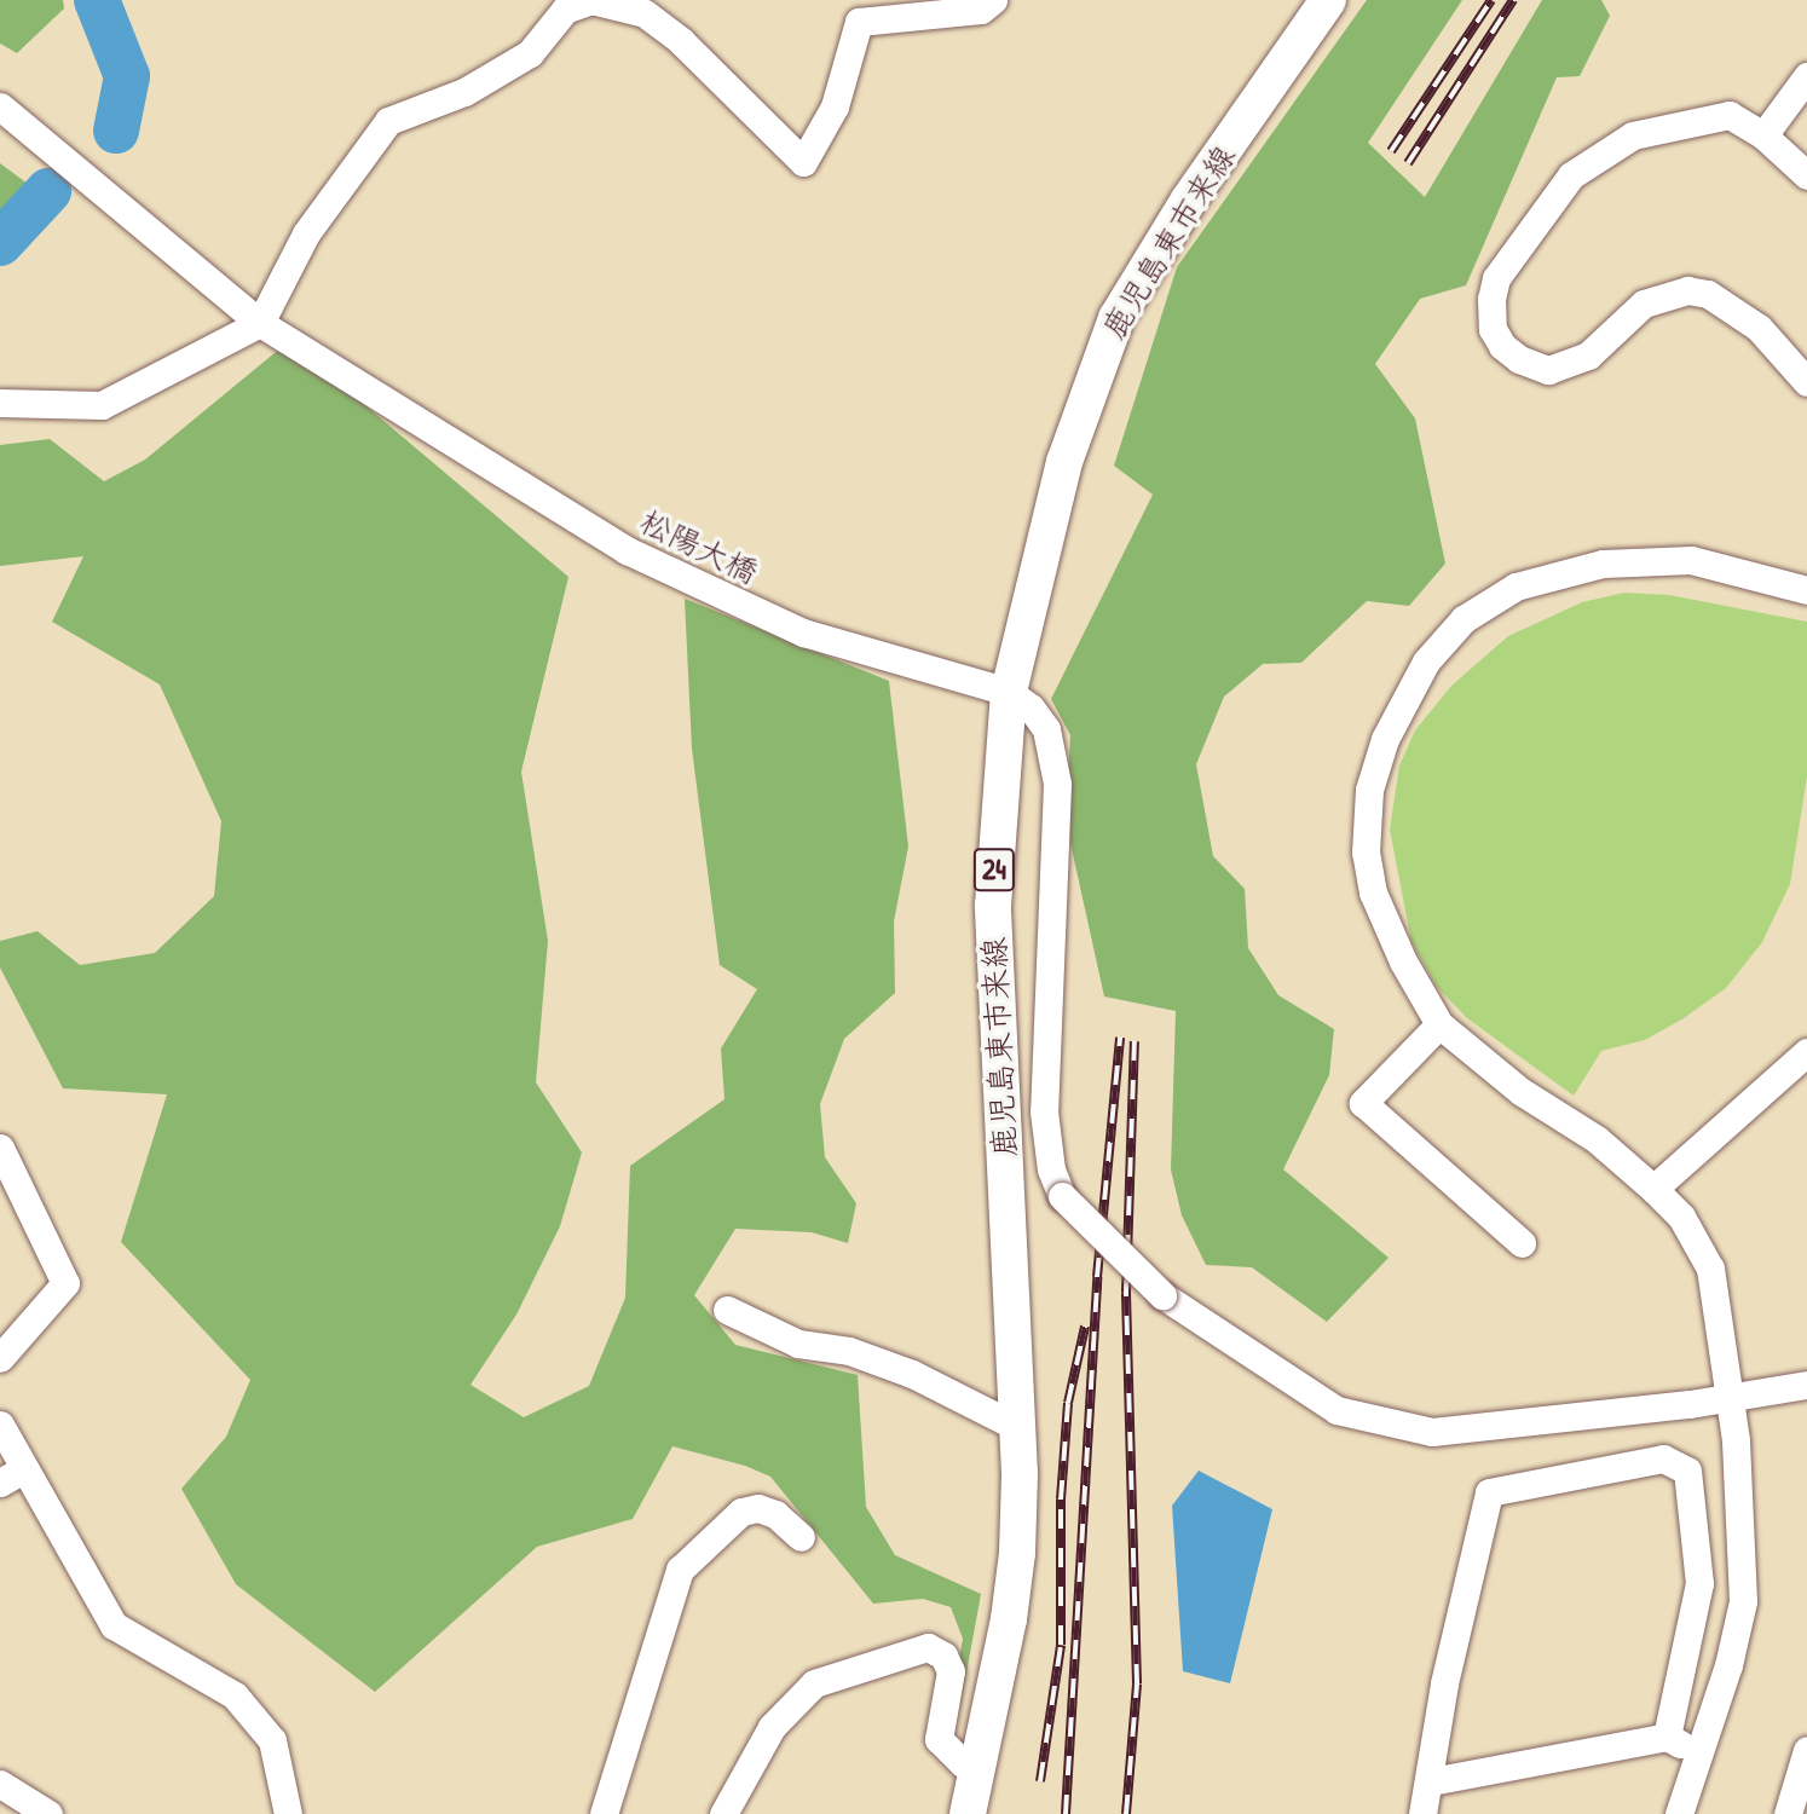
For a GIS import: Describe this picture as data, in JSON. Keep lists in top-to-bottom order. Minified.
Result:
{"streets":{"main road":["鹿児島東市来線","24"],"street":["松陽大橋"]},"crossings":[["鹿児島東市来線","松陽大橋"]]}
